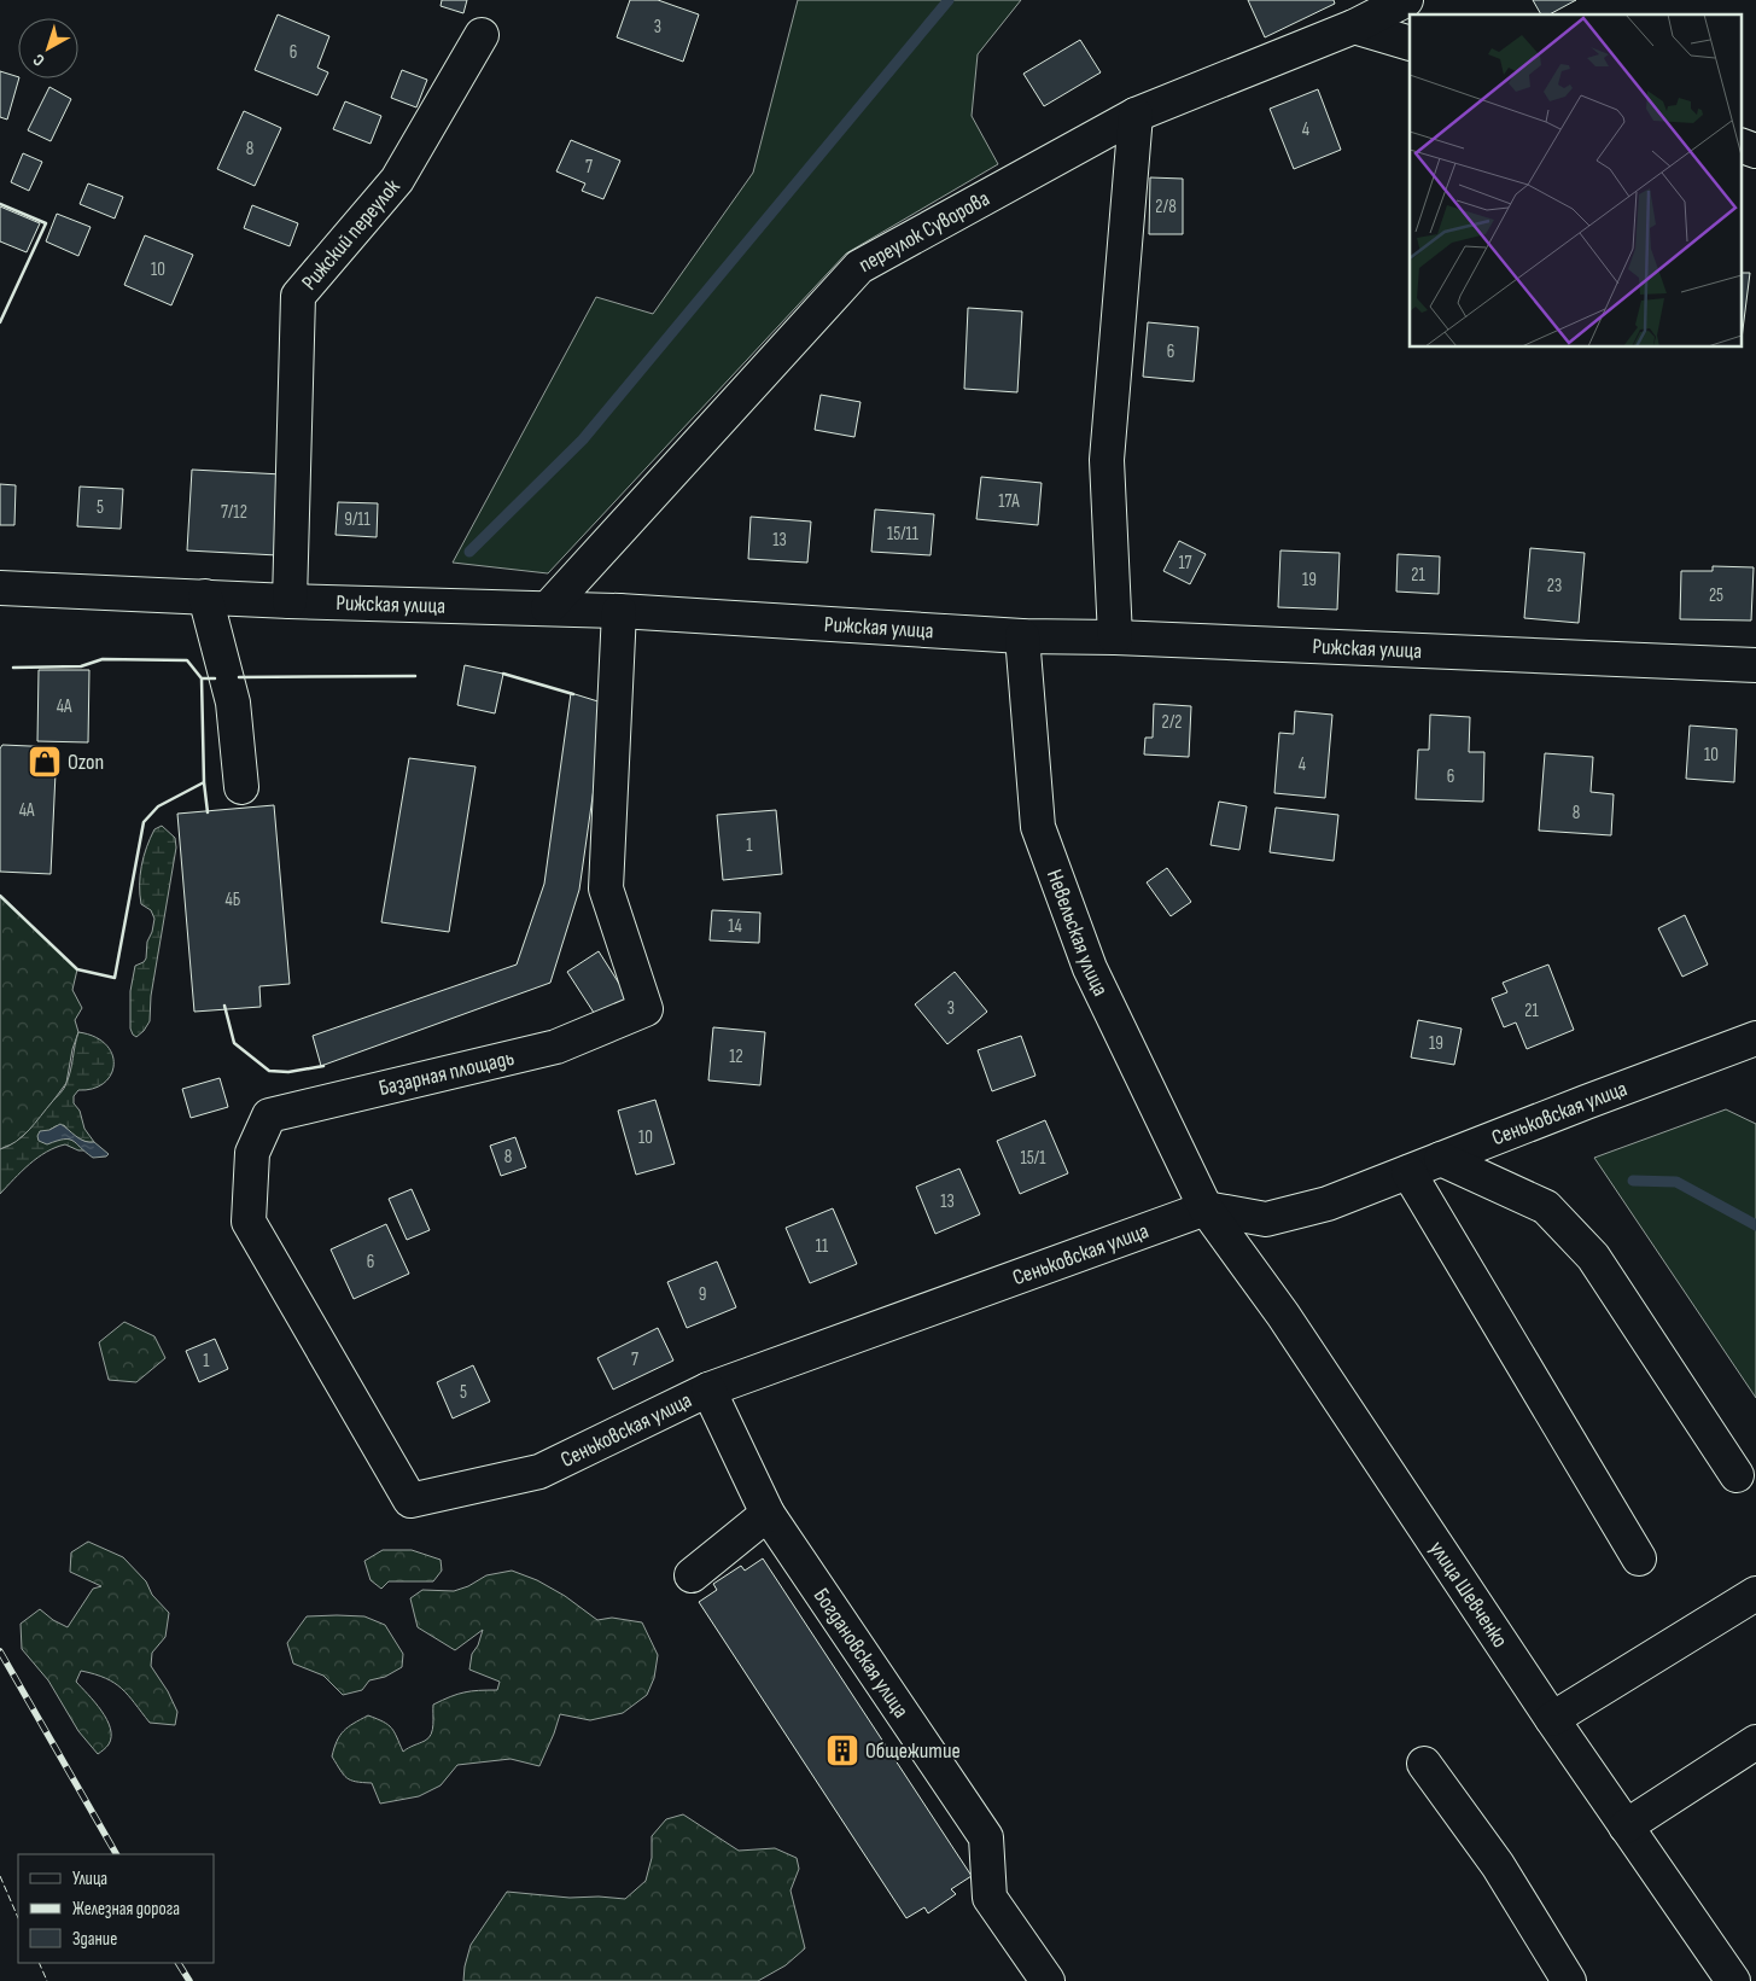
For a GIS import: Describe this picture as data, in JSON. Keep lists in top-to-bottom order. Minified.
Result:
{"streets":{"street":["переулок Суворова","Рижский переулок","Рижская улица","Невельская улица","Базарная площадь","Сеньковская улица","улица Шевченко","Богдановская улица"]},"crossings":[["переулок Суворова","Рижская улица"],["Рижский переулок","Рижская улица"],["Рижская улица","Невельская улица"],["Рижская улица","Базарная площадь"],["Невельская улица","Сеньковская улица"],["Невельская улица","улица Шевченко"],["Базарная площадь","Сеньковская улица"],["Сеньковская улица","улица Шевченко"],["Сеньковская улица","Богдановская улица"]],"places":{"shop":["Ozon"],"building":["Общежитие"]},"house_numbers":["3","6","4","8","7","2/8","10","6","17А","5","7/12","9/11","15/11","13","17","21","19","23","25","4А","2/2","10","4","6","4А","8","1","4Б","14","3","21","19","12","10","8","15/1","13","11","6","9","7","1","5"],"legend":["Улица","Железная дорога","Здание"],"north":"bottom left"}
